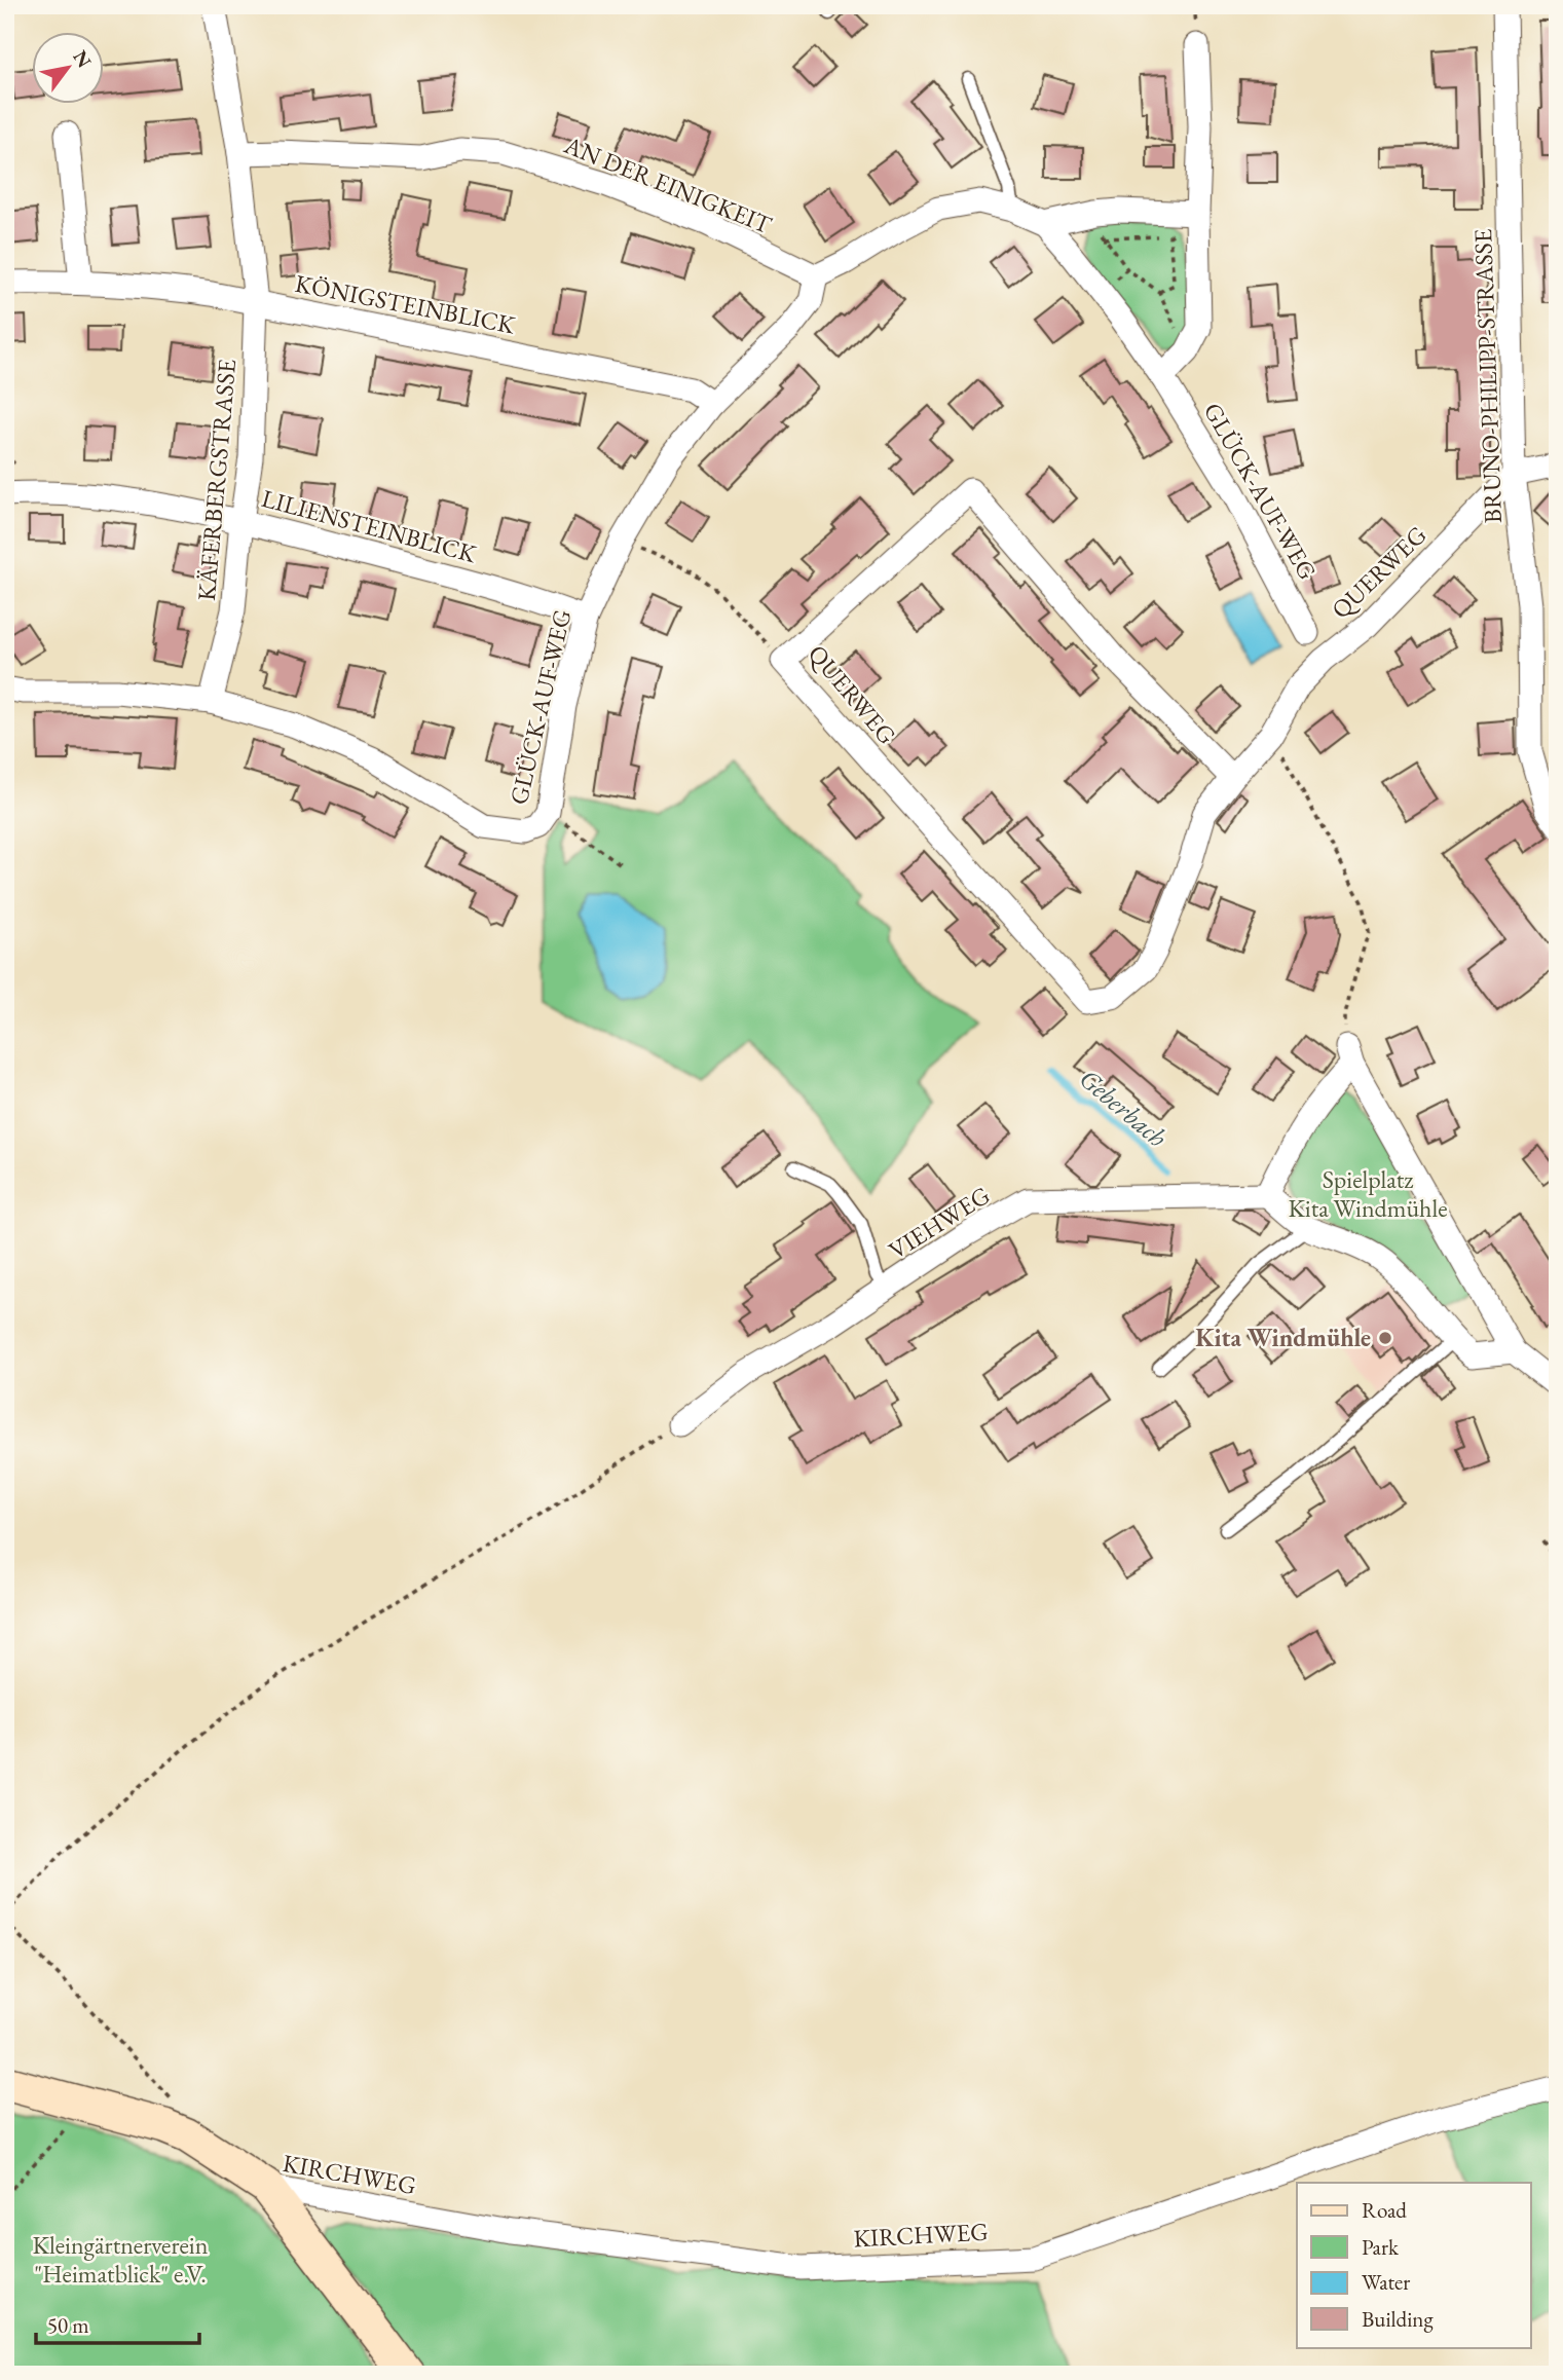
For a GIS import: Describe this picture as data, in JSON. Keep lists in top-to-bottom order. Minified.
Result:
{"streets":{"street":["AN DER EINIGKEIT","KÖNIGSTEINBLICK","BRUNO-PHILIPP-STRASSE","KÄFERBERGSTRASSE","GLÜCK-AUF-WEG","LILIENSTEINBLICK","QUERWEG","VIEHWEG","KIRCHWEG"]},"crossings":[["AN DER EINIGKEIT","KÄFERBERGSTRASSE"],["AN DER EINIGKEIT","GLÜCK-AUF-WEG"],["KÖNIGSTEINBLICK","KÄFERBERGSTRASSE"],["KÖNIGSTEINBLICK","GLÜCK-AUF-WEG"],["BRUNO-PHILIPP-STRASSE","QUERWEG"],["KÄFERBERGSTRASSE","LILIENSTEINBLICK"],["GLÜCK-AUF-WEG","LILIENSTEINBLICK"]],"water":["Geberbach"],"parks":["Spielplatz Kita Windmühle","Kleingärtnerverein \"Heimatblick\" e.V."],"places":["Kita Windmühle"],"legend":["Road","Park","Water","Building"],"scale_bar":"50 m","north":"top right"}
